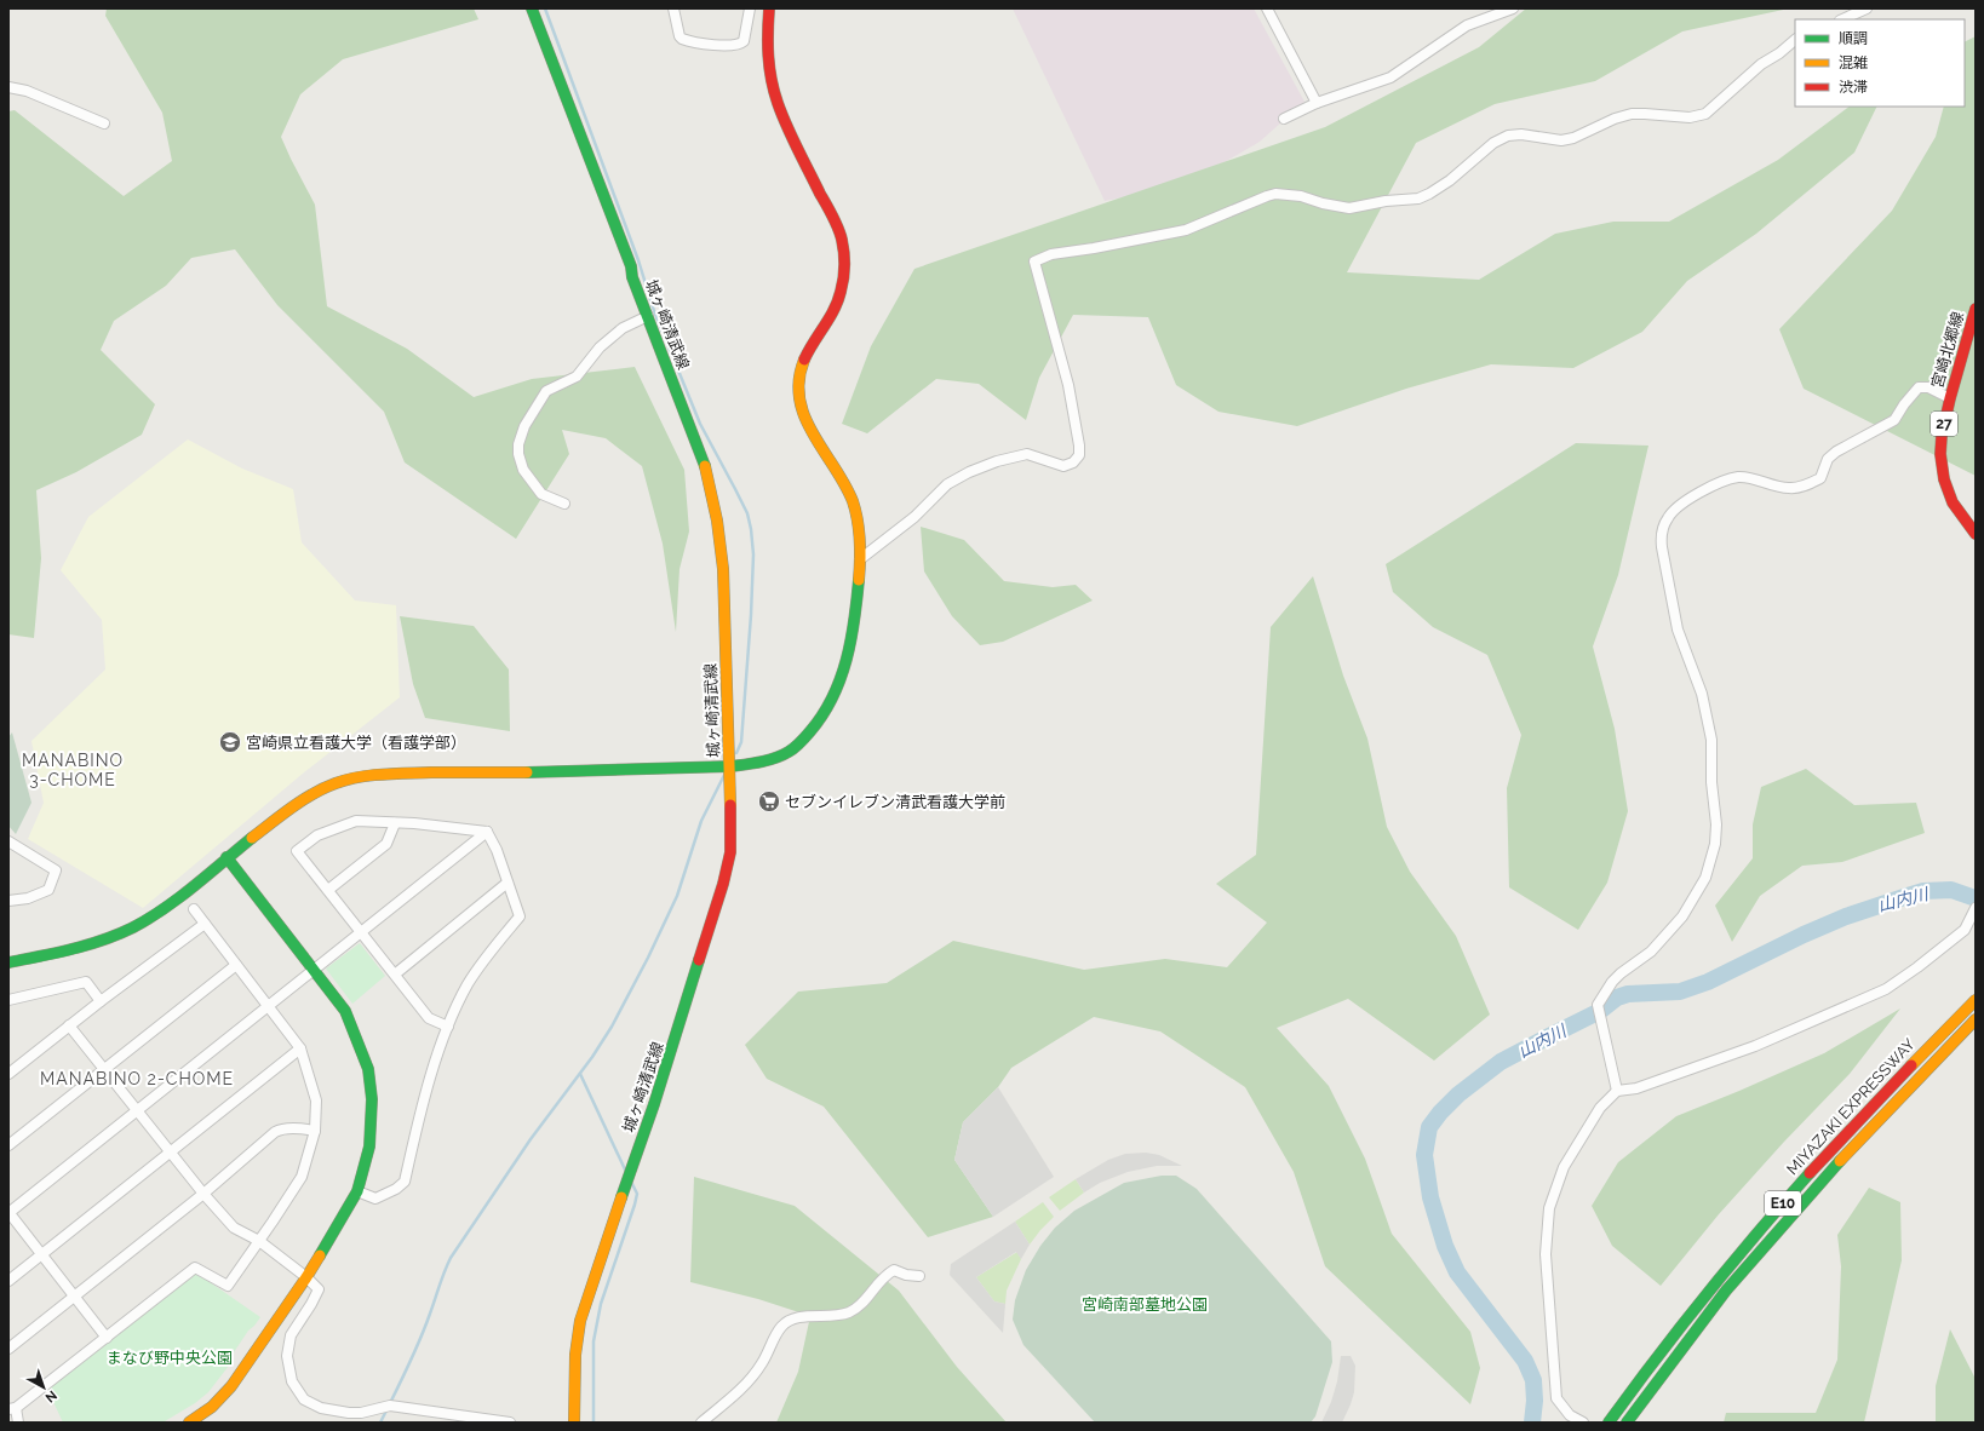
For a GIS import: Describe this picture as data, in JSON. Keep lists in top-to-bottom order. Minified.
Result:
{"streets":{"main road":["城ヶ崎清武線","宮崎北郷線","27","MIYAZAKI EXPRESSWAY","E10"]},"districts":["MANABINO 3-CHOME","MANABINO 2-CHOME"],"water":["山内川"],"parks":["宮崎南部墓地公園","まなび野中央公園"],"places":{"school or university":["宮崎県立看護大学（看護学部）"],"supermarket":["セブンイレブン清武看護大学前"]},"legend":["順調","混雑","渋滞"],"north":"bottom right"}
